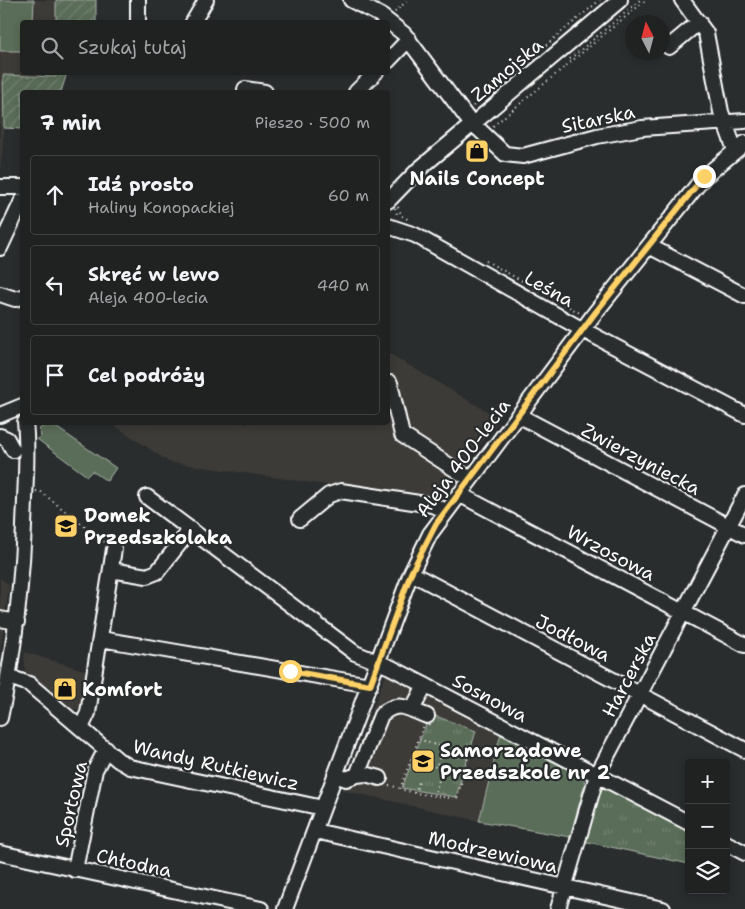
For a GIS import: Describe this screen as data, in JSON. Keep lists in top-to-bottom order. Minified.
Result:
{"streets":{"street":["Zamojska","Sitarska","Leśna","Aleja 400-lecia","Zwierzyniecka","Wrzosowa","Jodłowa","Harcerska","Sosnowa","Wandy Rutkiewicz","Sportowa","Modrzewiowa","Chłodna"]},"crossings":[["Zamojska","Sitarska"],["Leśna","Aleja 400-lecia"],["Aleja 400-lecia","Zwierzyniecka"],["Aleja 400-lecia","Wrzosowa"],["Aleja 400-lecia","Jodłowa"],["Aleja 400-lecia","Sosnowa"],["Aleja 400-lecia","Wandy Rutkiewicz"],["Aleja 400-lecia","Modrzewiowa"],["Zwierzyniecka","Harcerska"],["Wrzosowa","Harcerska"],["Jodłowa","Harcerska"],["Harcerska","Sosnowa"],["Harcerska","Modrzewiowa"],["Wandy Rutkiewicz","Sportowa"],["Sportowa","Chłodna"]],"places":{"shop":["Nails Concept","Komfort"],"school or university":["Domek Przedszkolaka","Samorządowe Przedszkole nr 2"]},"north":"top","page":{"search":"Szukaj tutaj","heading":["7 min","Pieszo · 500 m"],"list":[["Idź prosto","Haliny Konopackiej","60 m"],["Skręć w lewo","Aleja 400-lecia","440 m"],"Cel podróży"],"map_buttons":["+","−"]}}
